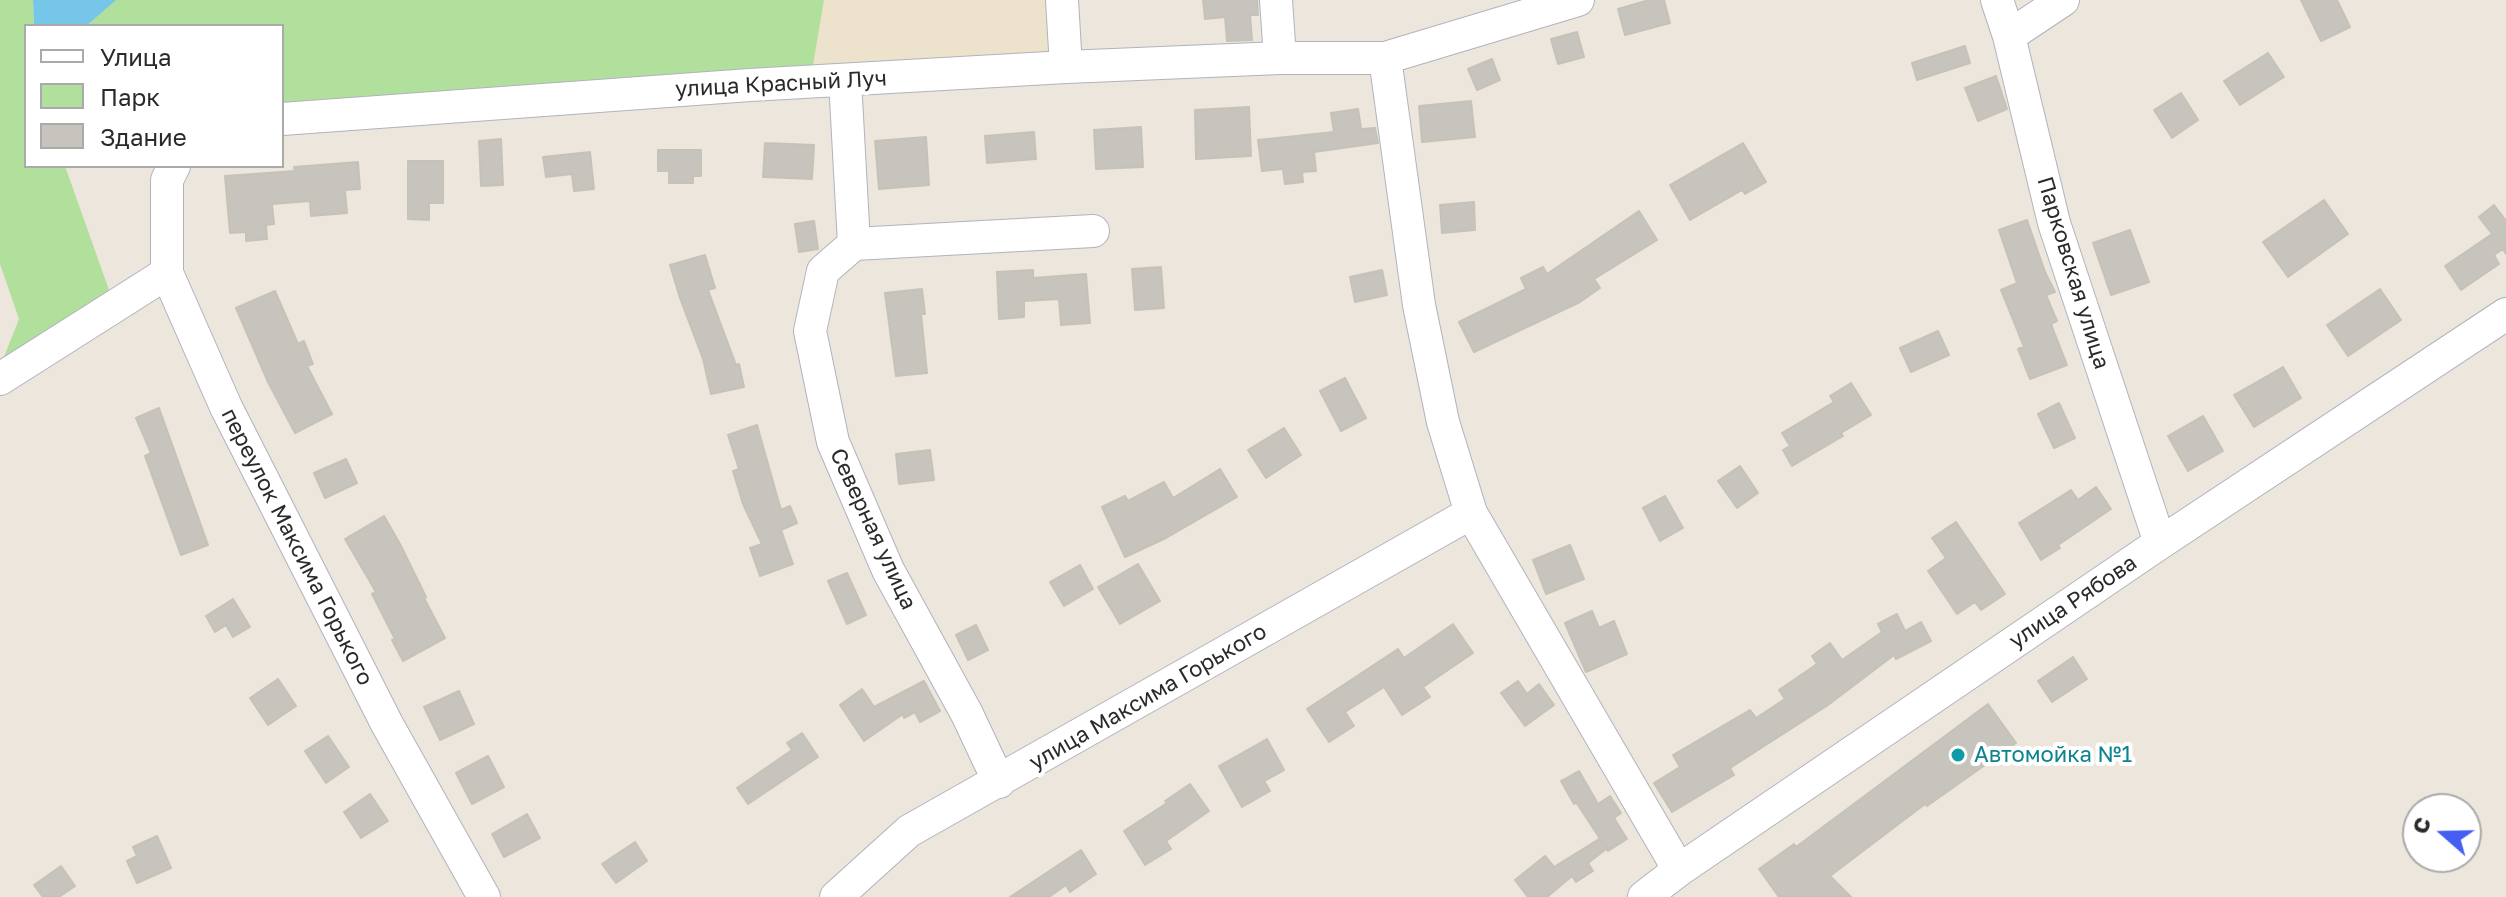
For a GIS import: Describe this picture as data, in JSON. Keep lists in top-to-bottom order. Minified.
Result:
{"streets":{"street":["улица Красный Луч","Парковская улица","Северная улица","переулок Максима Горького","улица Рябова","улица Максима Горького"]},"crossings":[["Парковская улица","улица Рябова"],["Северная улица","улица Максима Горького"]],"places":["Автомойка №1"],"legend":["Улица","Парк","Здание"],"north":"left"}
